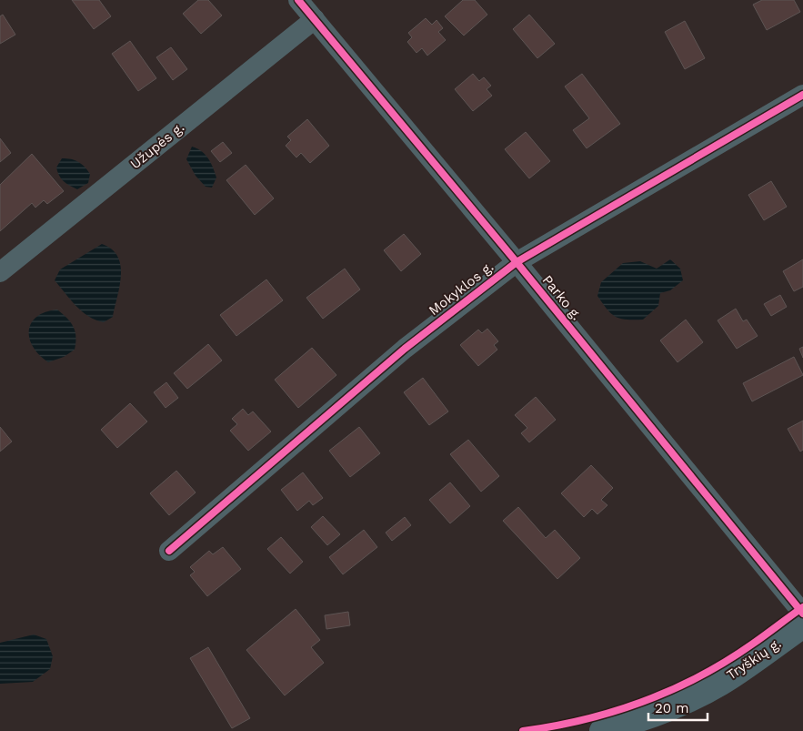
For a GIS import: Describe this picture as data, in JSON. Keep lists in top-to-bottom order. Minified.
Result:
{"streets":{"main road":["Tryškių g."],"street":["Užupės g.","Mokyklos g.","Parko g."]},"crossings":[["Užupės g.","Parko g."],["Mokyklos g.","Parko g."]],"scale_bar":"20 m"}
